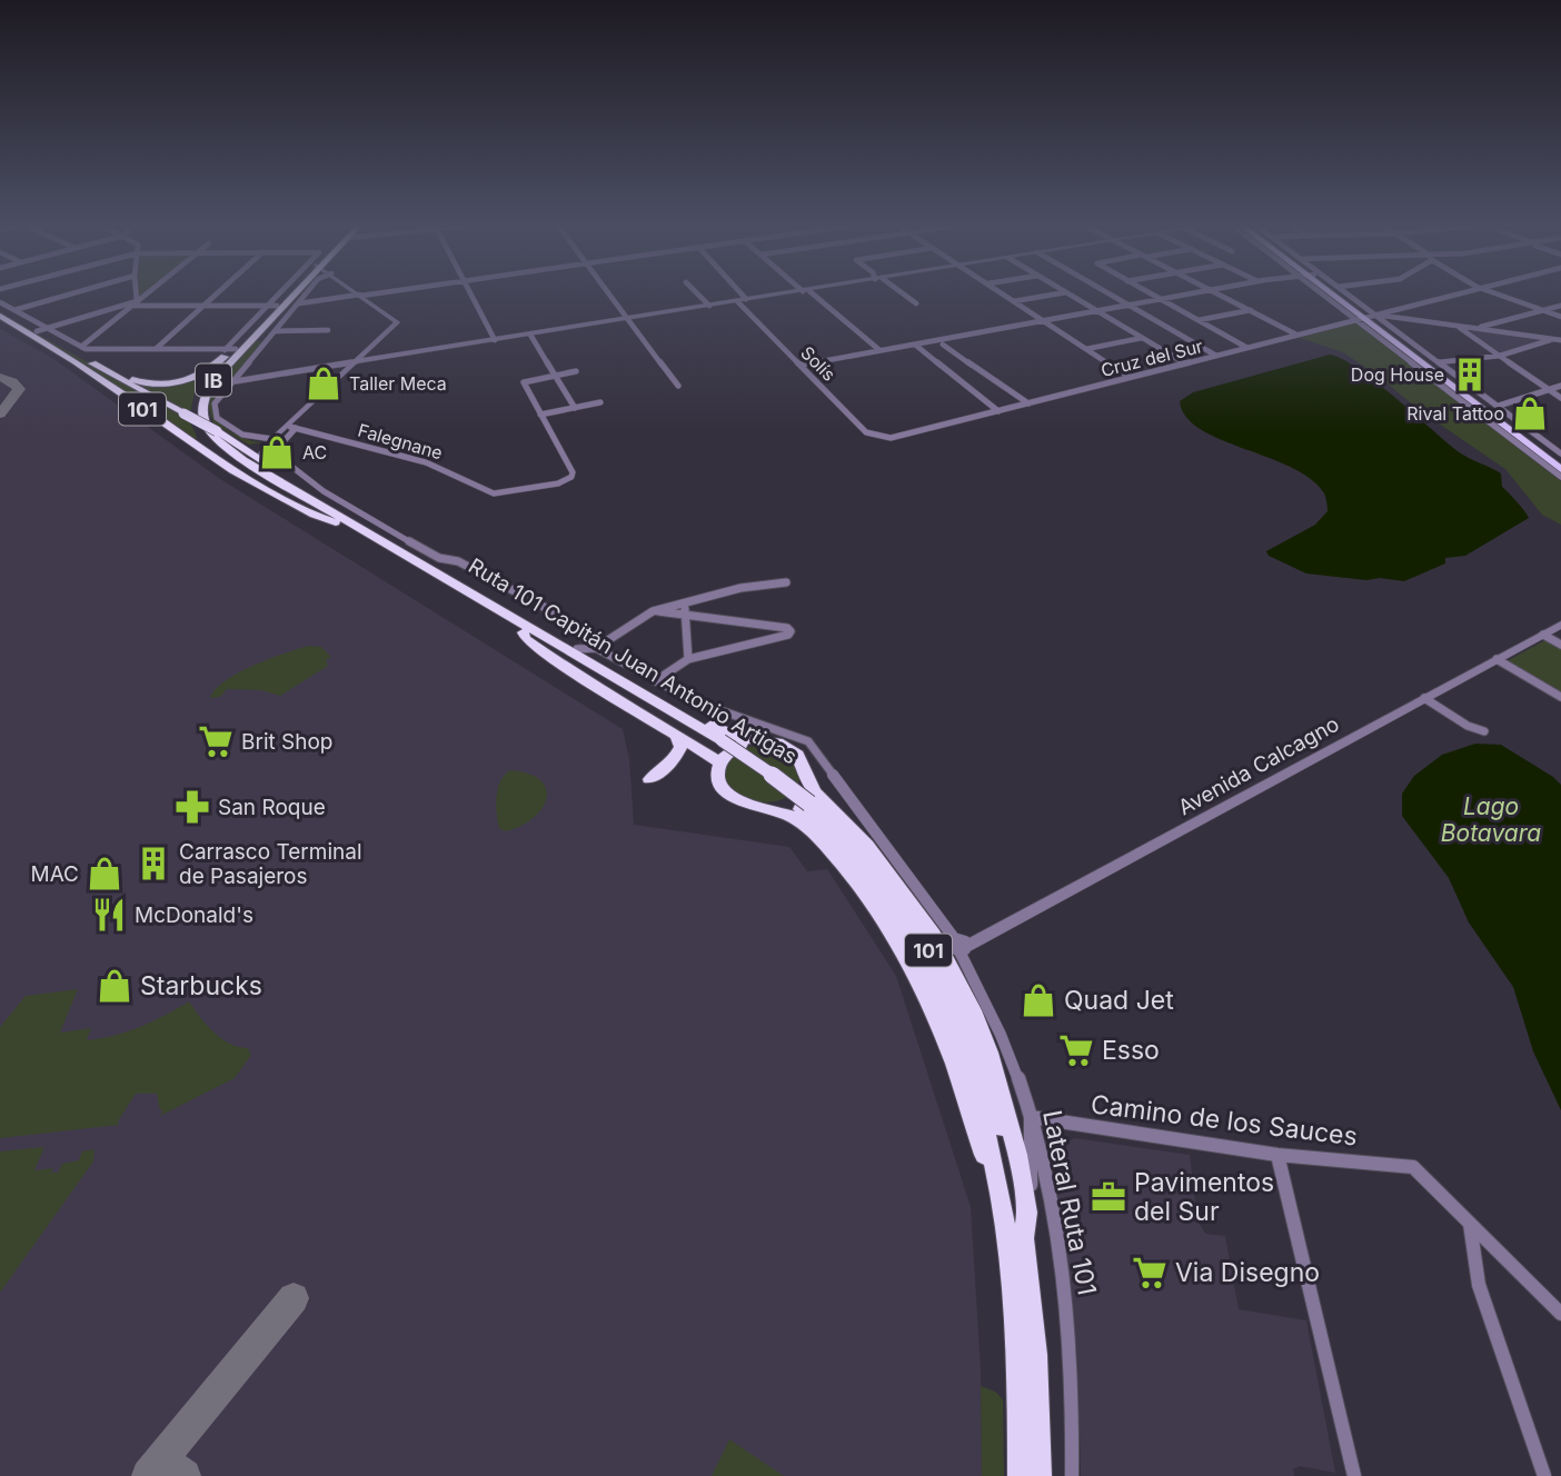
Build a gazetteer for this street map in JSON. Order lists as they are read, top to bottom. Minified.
{"streets":{"highway":["IB","101","Ruta 101 Capitán Juan Antonio Artigas"],"street":["Cruz del Sur","Solís","Falegnane","Avenida Calcagno","Camino de los Sauces","Lateral Ruta 101"]},"crossings":[["Cruz del Sur","Solís"],["IB","Ruta 101 Capitán Juan Antonio Artigas"],["Falegnane","Lateral Ruta 101"],["Avenida Calcagno","Lateral Ruta 101"],["Camino de los Sauces","Lateral Ruta 101"]],"water":["Lago Botavara"],"places":{"building":["Dog House","Carrasco Terminal de Pasajeros"],"shop":["Taller Meca","Rival Tattoo","AC","MAC","Starbucks","Quad Jet"],"supermarket":["Brit Shop","Esso","Via Disegno"],"pharmacy":["San Roque"],"restaurant":["McDonald's"],"office":["Pavimentos del Sur"]}}
